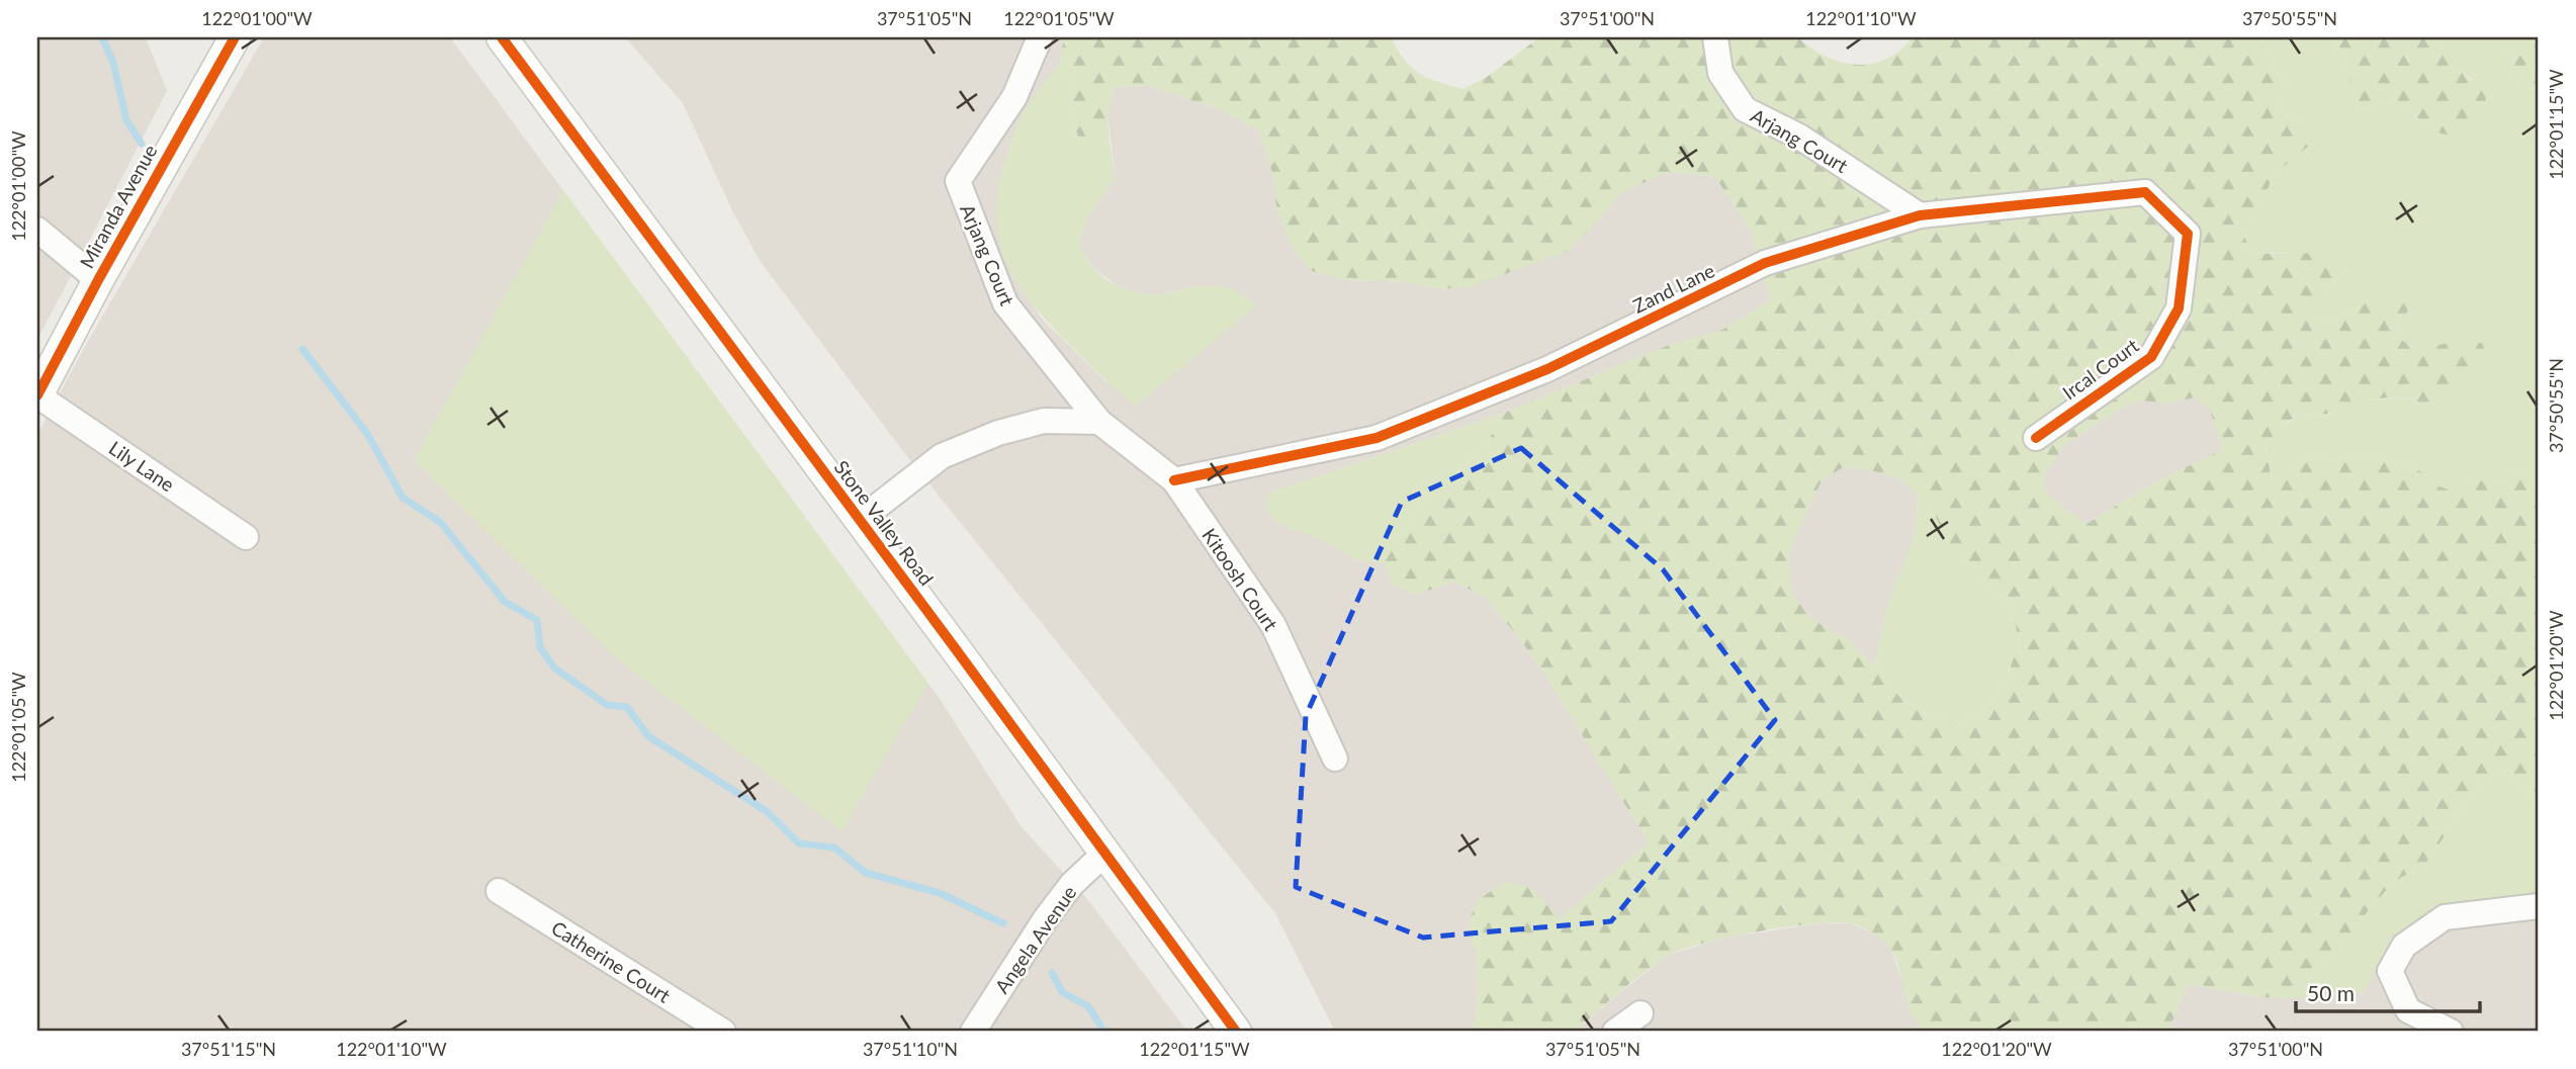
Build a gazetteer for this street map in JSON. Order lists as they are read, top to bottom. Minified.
{"streets":{"street":["Arjang Court","Miranda Avenue","Zand Lane","Ircal Court","Lily Lane","Stone Valley Road","Kitoosh Court","Angela Avenue","Catherine Court"]},"crossings":[["Arjang Court","Zand Lane"],["Arjang Court","Kitoosh Court"],["Miranda Avenue","Lily Lane"],["Zand Lane","Ircal Court"],["Zand Lane","Kitoosh Court"],["Stone Valley Road","Angela Avenue"]],"scale_bar":"50 m","coordinates":["122°01'00\"W","37°51'05\"N","122°01'05\"W","37°51'00\"N","122°01'10\"W","37°50'55\"N","122°01'15\"W","122°01'20\"W","37°51'15\"N","37°51'10\"N"]}
